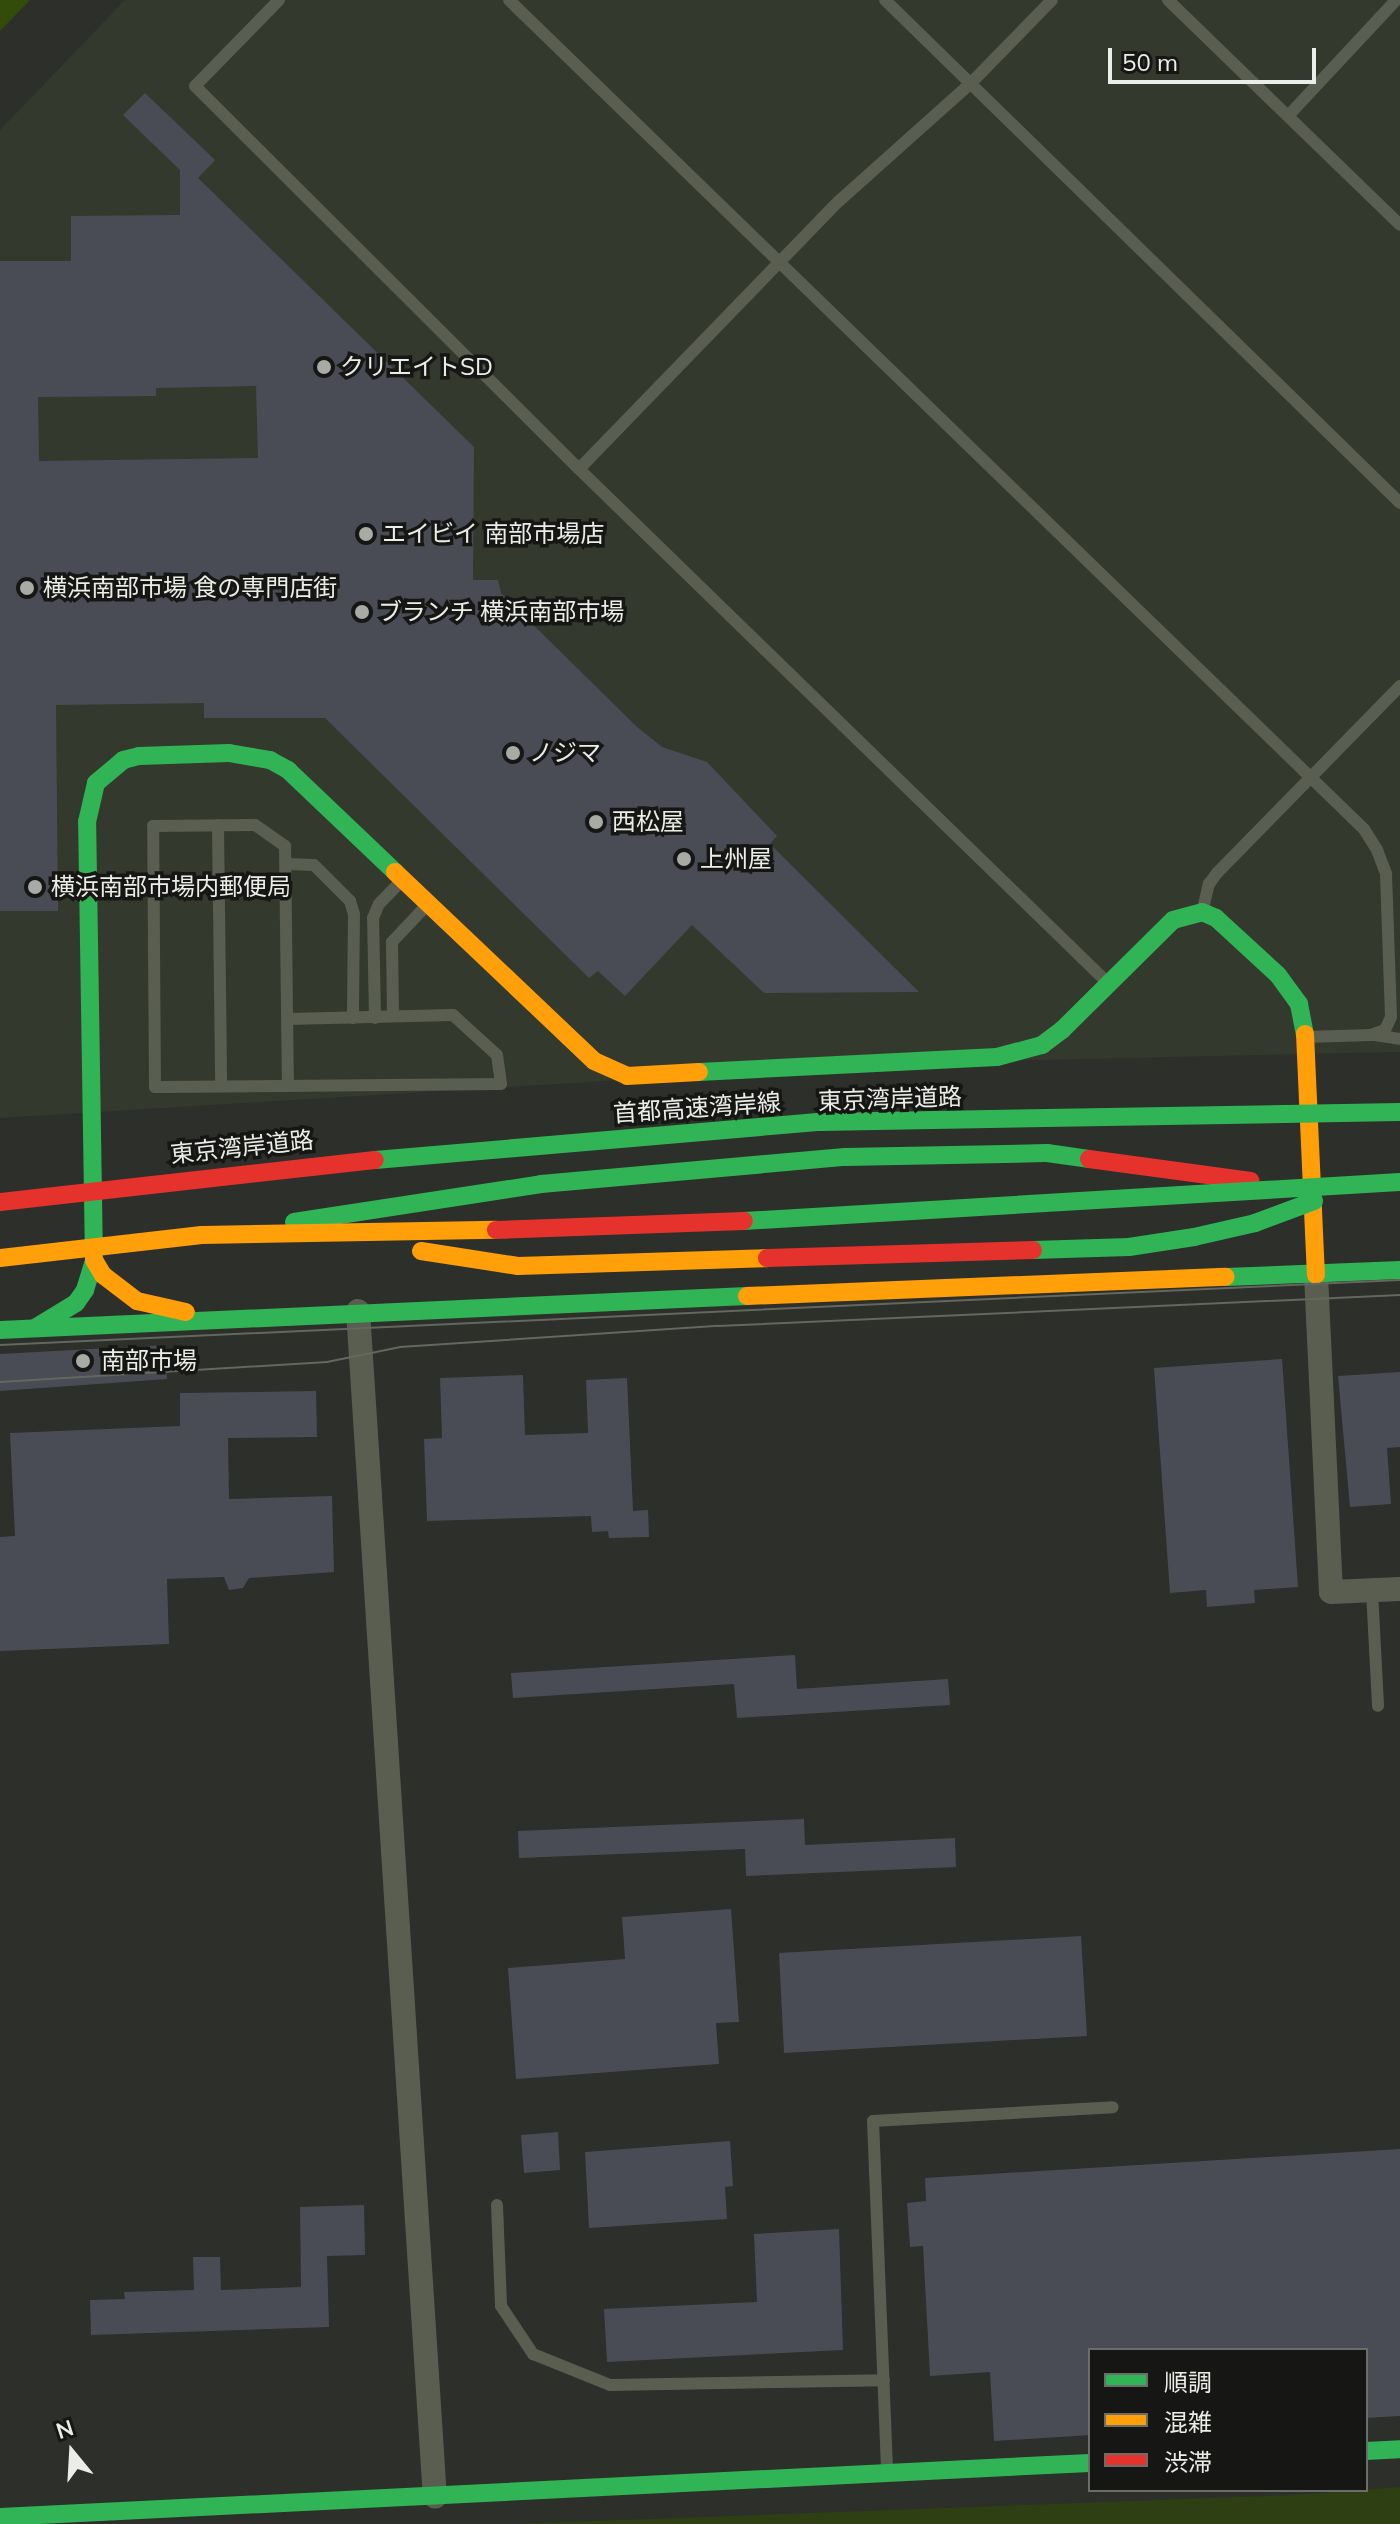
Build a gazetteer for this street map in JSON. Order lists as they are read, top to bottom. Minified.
{"streets":{"main road":["東京湾岸道路","首都高速湾岸線"]},"crossings":[["東京湾岸道路","首都高速湾岸線"]],"places":["クリエイトSD","エイビイ 南部市場店","横浜南部市場 食の専門店街","ブランチ 横浜南部市場","ノジマ","西松屋","上州屋","横浜南部市場内郵便局","南部市場"],"legend":["順調","混雑","渋滞"],"scale_bar":"50 m","north":"top"}
